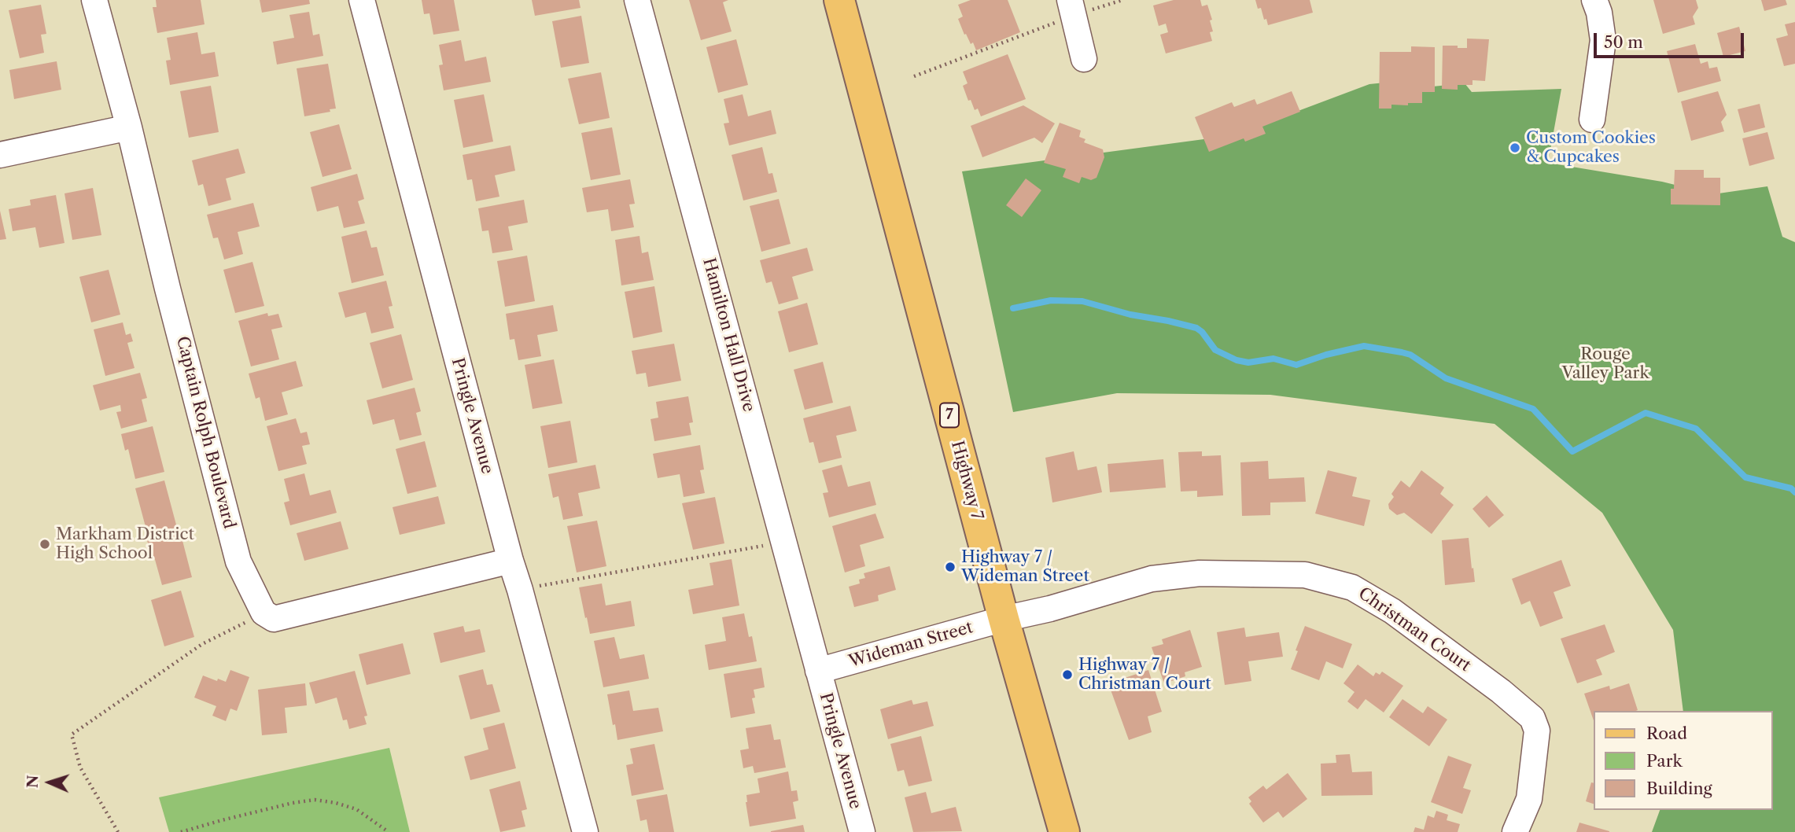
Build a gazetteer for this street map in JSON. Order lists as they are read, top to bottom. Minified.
{"streets":{"main road":["7","Highway 7"],"street":["Hamilton Hall Drive","Pringle Avenue","Captain Rolph Boulevard","Christman Court","Wideman Street"]},"crossings":[["Hamilton Hall Drive","Pringle Avenue"],["Hamilton Hall Drive","Wideman Street"],["Pringle Avenue","Wideman Street"],["Highway 7","Christman Court"],["Highway 7","Wideman Street"],["Christman Court","Wideman Street"]],"parks":["Rouge Valley Park"],"places":["Custom Cookies & Cupcakes","Markham District High School","Highway 7 / Wideman Street","Highway 7 / Christman Court"],"legend":["Road","Park","Building"],"scale_bar":"50 m","north":"left"}
